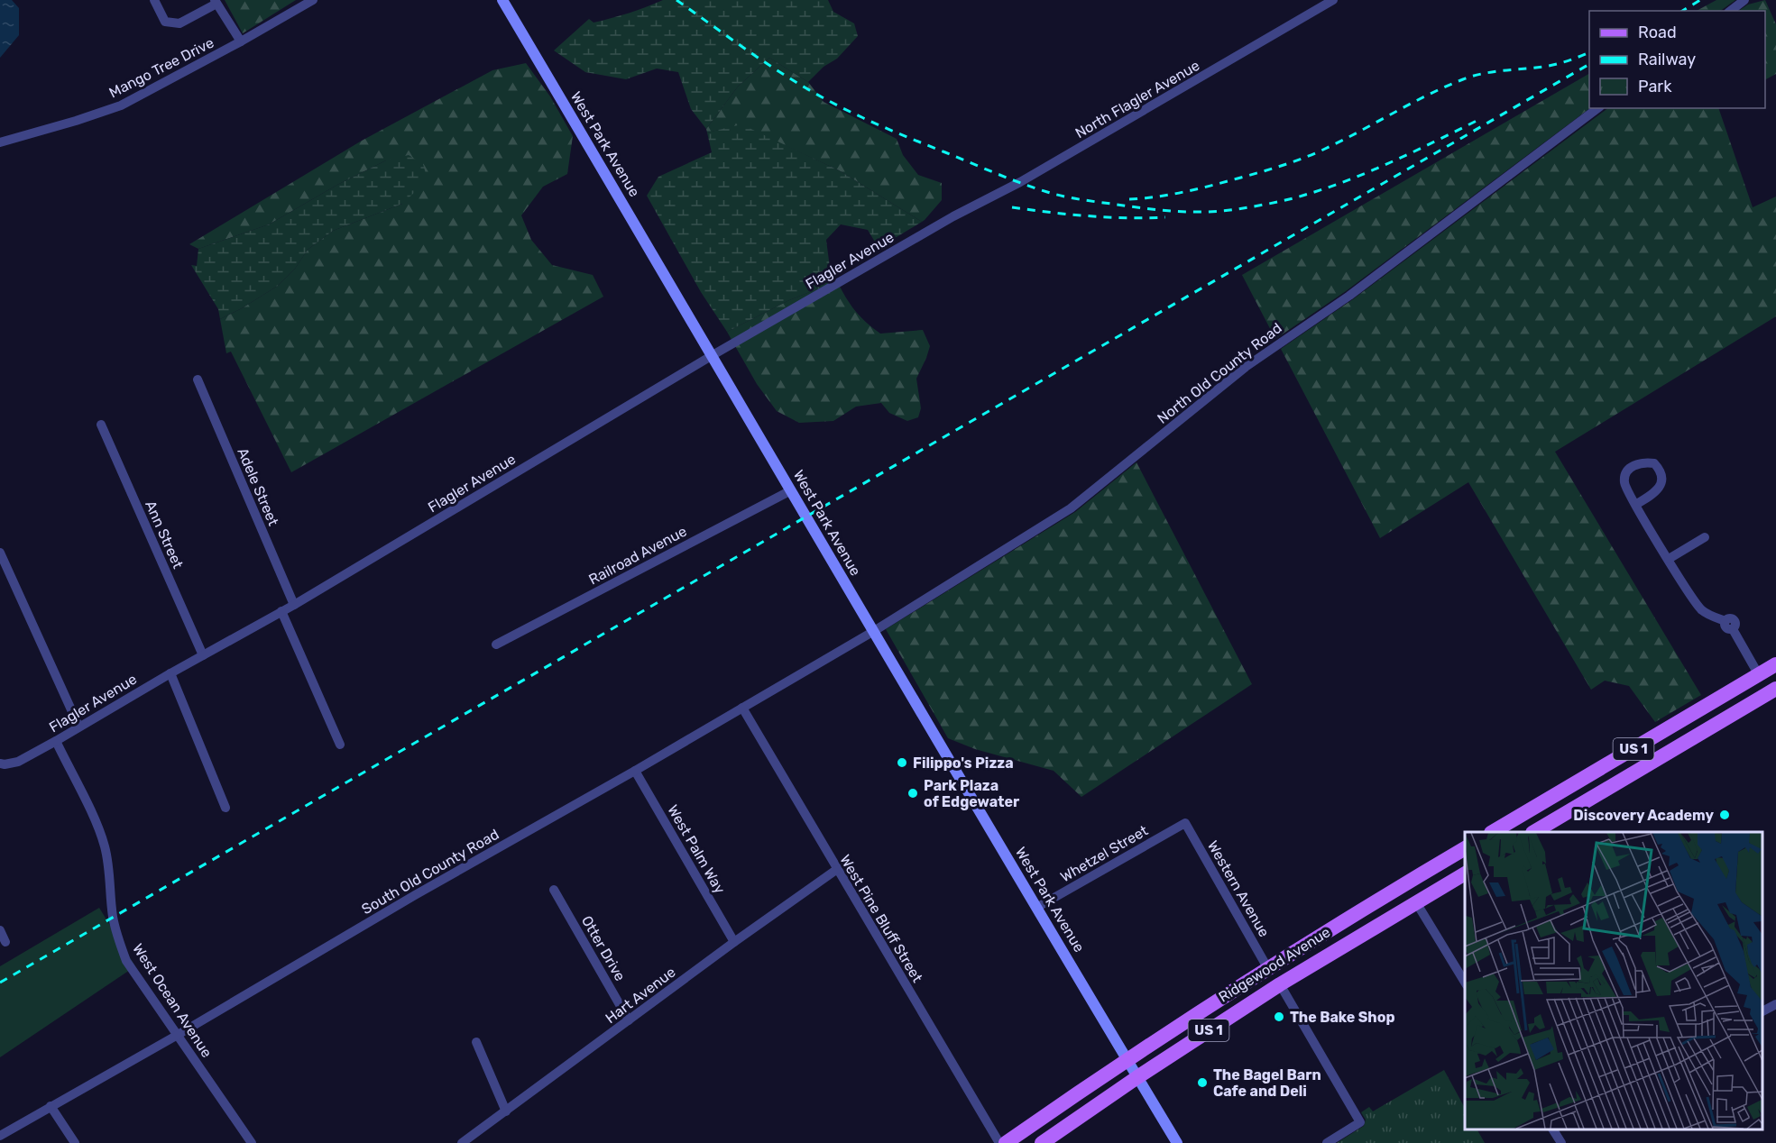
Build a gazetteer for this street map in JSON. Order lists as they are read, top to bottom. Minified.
{"streets":{"main road":["US 1","Ridgewood Avenue"],"street":["Mango Tree Drive","North Flagler Avenue","West Park Avenue","Flagler Avenue","North Old County Road","Adele Street","Ann Street","Railroad Avenue","West Palm Way","Whetzel Street","South Old County Road","Western Avenue","West Pine Bluff Street","Otter Drive","Hart Avenue","West Ocean Avenue"]},"crossings":[["North Flagler Avenue","Flagler Avenue"],["West Park Avenue","Flagler Avenue"],["West Park Avenue","North Old County Road"],["West Park Avenue","Railroad Avenue"],["West Park Avenue","Whetzel Street"],["West Park Avenue","South Old County Road"],["West Park Avenue","Ridgewood Avenue"],["Flagler Avenue","Adele Street"],["Flagler Avenue","Ann Street"],["Flagler Avenue","West Ocean Avenue"],["North Old County Road","South Old County Road"],["West Palm Way","South Old County Road"],["West Palm Way","Hart Avenue"],["Whetzel Street","Western Avenue"],["South Old County Road","West Pine Bluff Street"],["South Old County Road","West Ocean Avenue"],["Western Avenue","Ridgewood Avenue"],["West Pine Bluff Street","Hart Avenue"],["Otter Drive","Hart Avenue"]],"places":["Filippo's Pizza","Park Plaza of Edgewater","Discovery Academy","The Bake Shop","The Bagel Barn Cafe and Deli"],"legend":["Road","Railway","Park"]}
